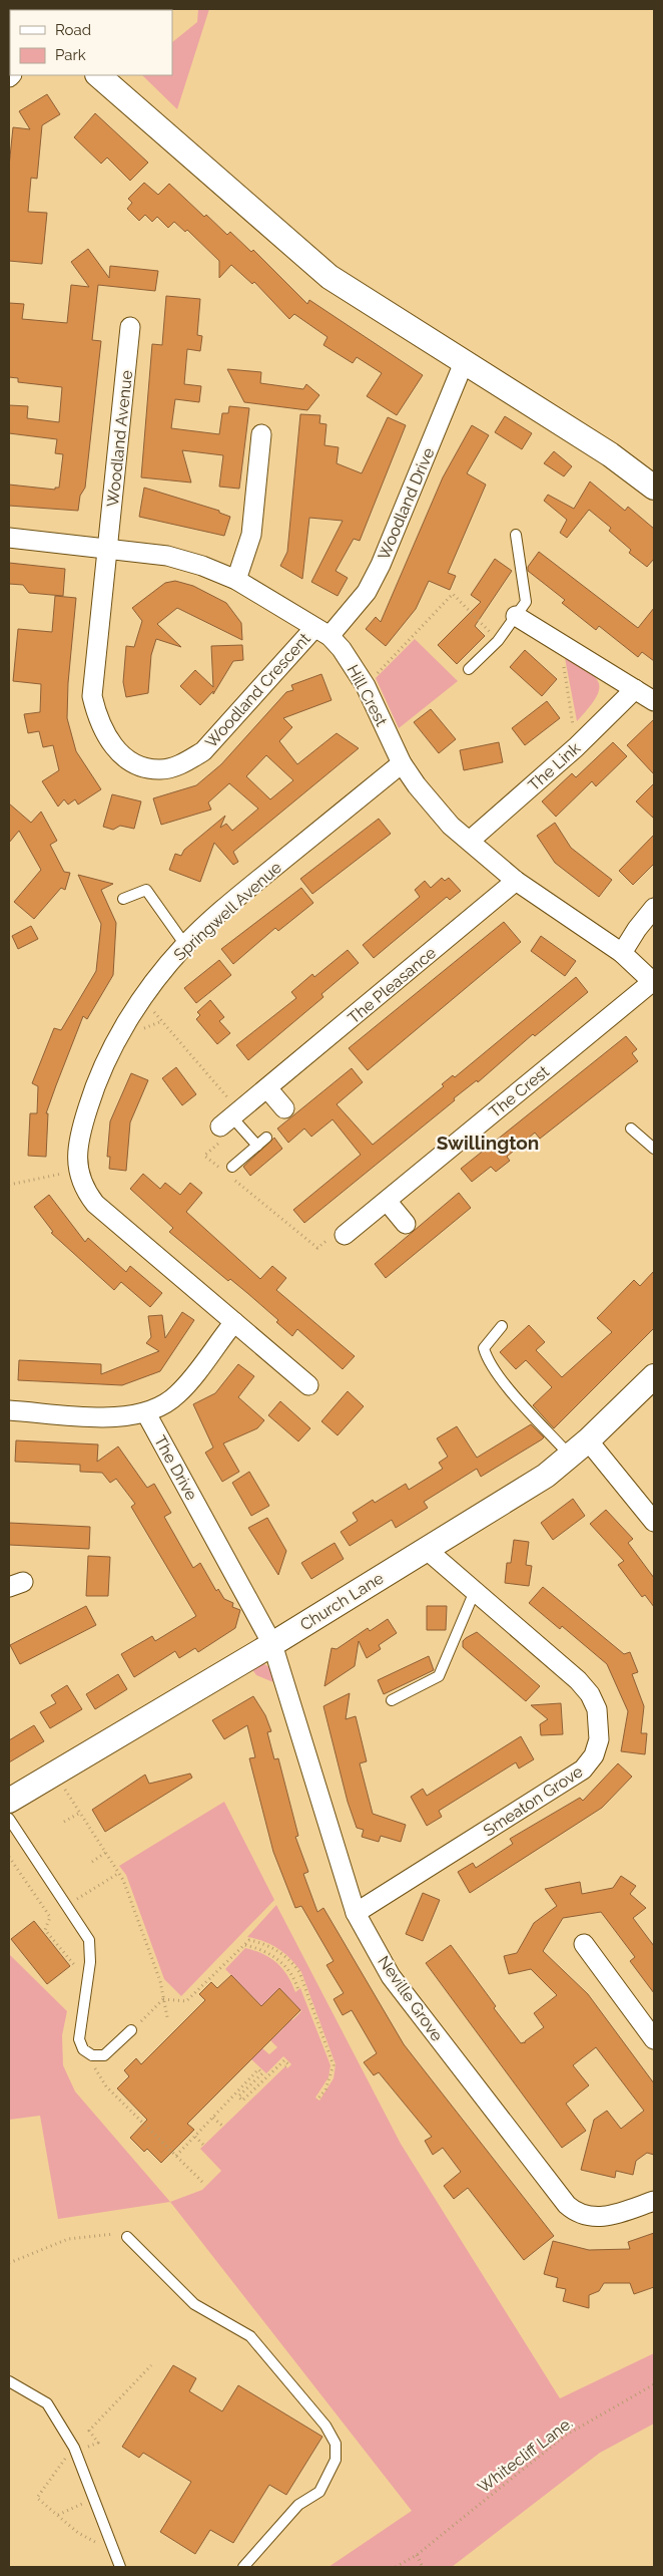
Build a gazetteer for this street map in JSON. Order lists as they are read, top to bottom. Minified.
{"streets":{"street":["Woodland Avenue","Woodland Drive","Woodland Crescent","Hill Crest","The Link","Springwell Avenue","The Pleasance","The Crest","The Drive","Church Lane","Smeaton Grove","Neville Grove"],"path":["Whitecliff Lane."]},"crossings":[["Woodland Avenue","Woodland Crescent"],["Woodland Avenue","Hill Crest"],["Woodland Drive","Woodland Crescent"],["Woodland Drive","Hill Crest"],["Woodland Crescent","Hill Crest"],["Hill Crest","The Link"],["Hill Crest","Springwell Avenue"],["Hill Crest","The Pleasance"],["Hill Crest","The Crest"],["The Drive","Church Lane"],["The Drive","Neville Grove"],["Church Lane","Smeaton Grove"],["Church Lane","Neville Grove"],["Smeaton Grove","Neville Grove"]],"districts":["Swillington"],"legend":["Road","Park"]}
